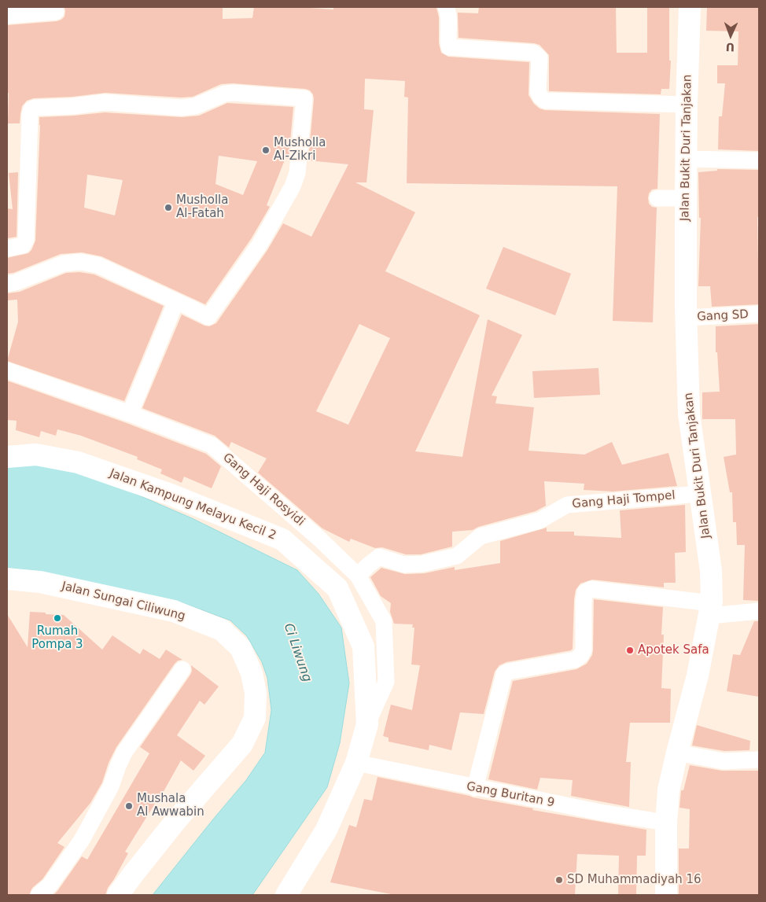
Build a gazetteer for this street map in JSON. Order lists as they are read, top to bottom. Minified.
{"streets":{"street":["Jalan Bukit Duri Tanjakan","Gang SD","Gang Haji Rosyidi","Gang Haji Tompel","Jalan Kampung Melayu Kecil 2","Jalan Sungai Ciliwung","Gang Buritan 9"]},"crossings":[["Jalan Bukit Duri Tanjakan","Gang SD"],["Jalan Bukit Duri Tanjakan","Gang Haji Tompel"],["Jalan Bukit Duri Tanjakan","Gang Buritan 9"],["Gang Haji Rosyidi","Gang Haji Tompel"],["Gang Haji Rosyidi","Jalan Kampung Melayu Kecil 2"],["Jalan Kampung Melayu Kecil 2","Gang Buritan 9"]],"water":["Ci Liwung"],"places":["Musholla Al-Zikri","Musholla Al-Fatah","Rumah Pompa 3","Apotek Safa","Mushala Al Awwabin","SD Muhammadiyah 16"],"north":"bottom"}
